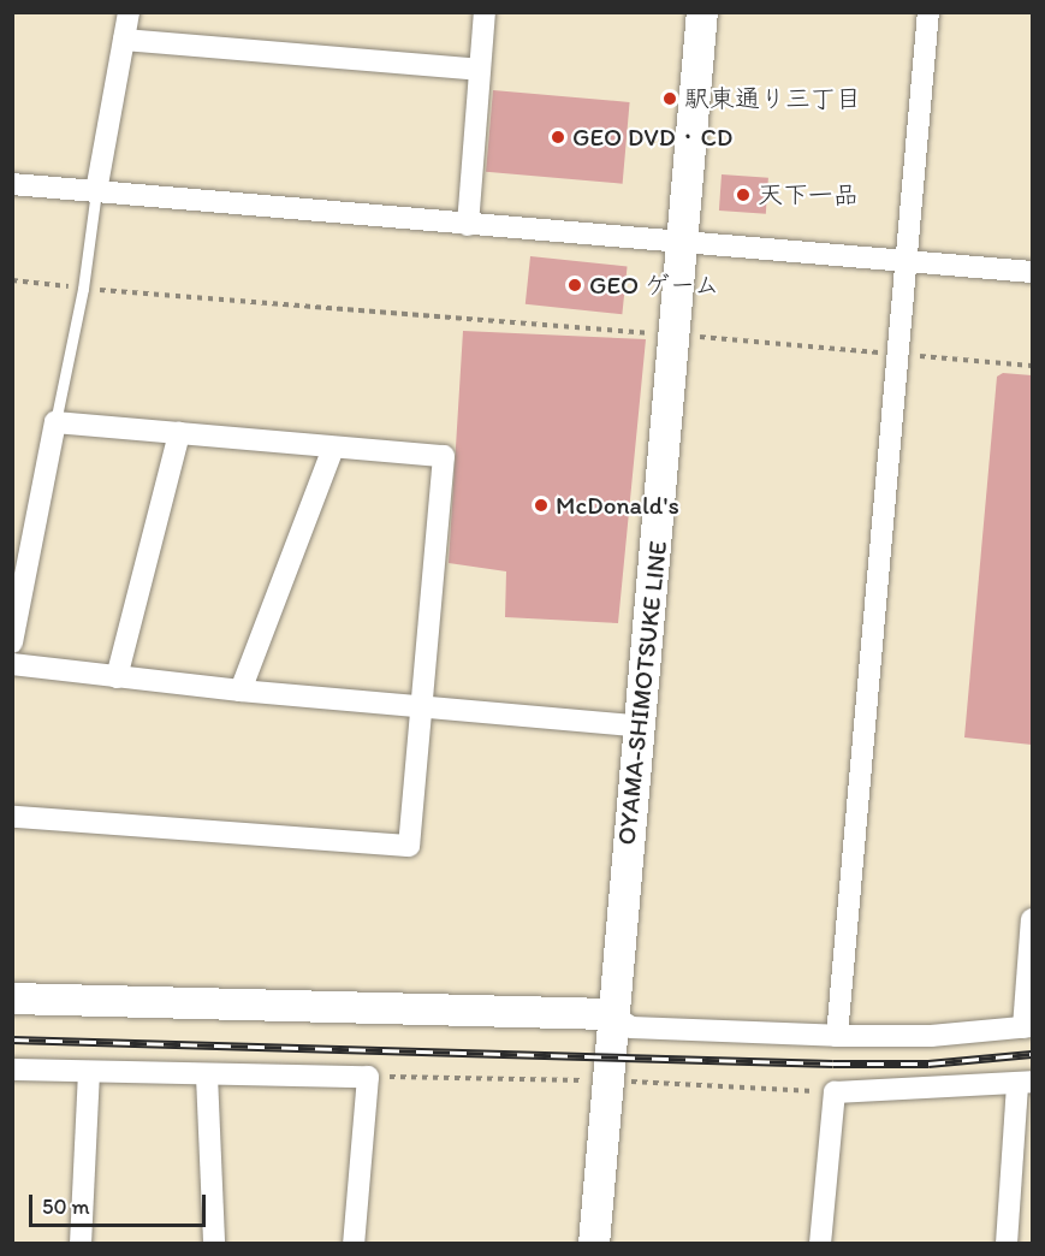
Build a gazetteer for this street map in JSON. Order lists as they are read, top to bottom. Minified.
{"streets":{"main road":["OYAMA-SHIMOTSUKE LINE"]},"places":["駅東通り三丁目","GEO DVD・CD","天下一品","GEO ゲーム","McDonald's"],"scale_bar":"50 m"}
